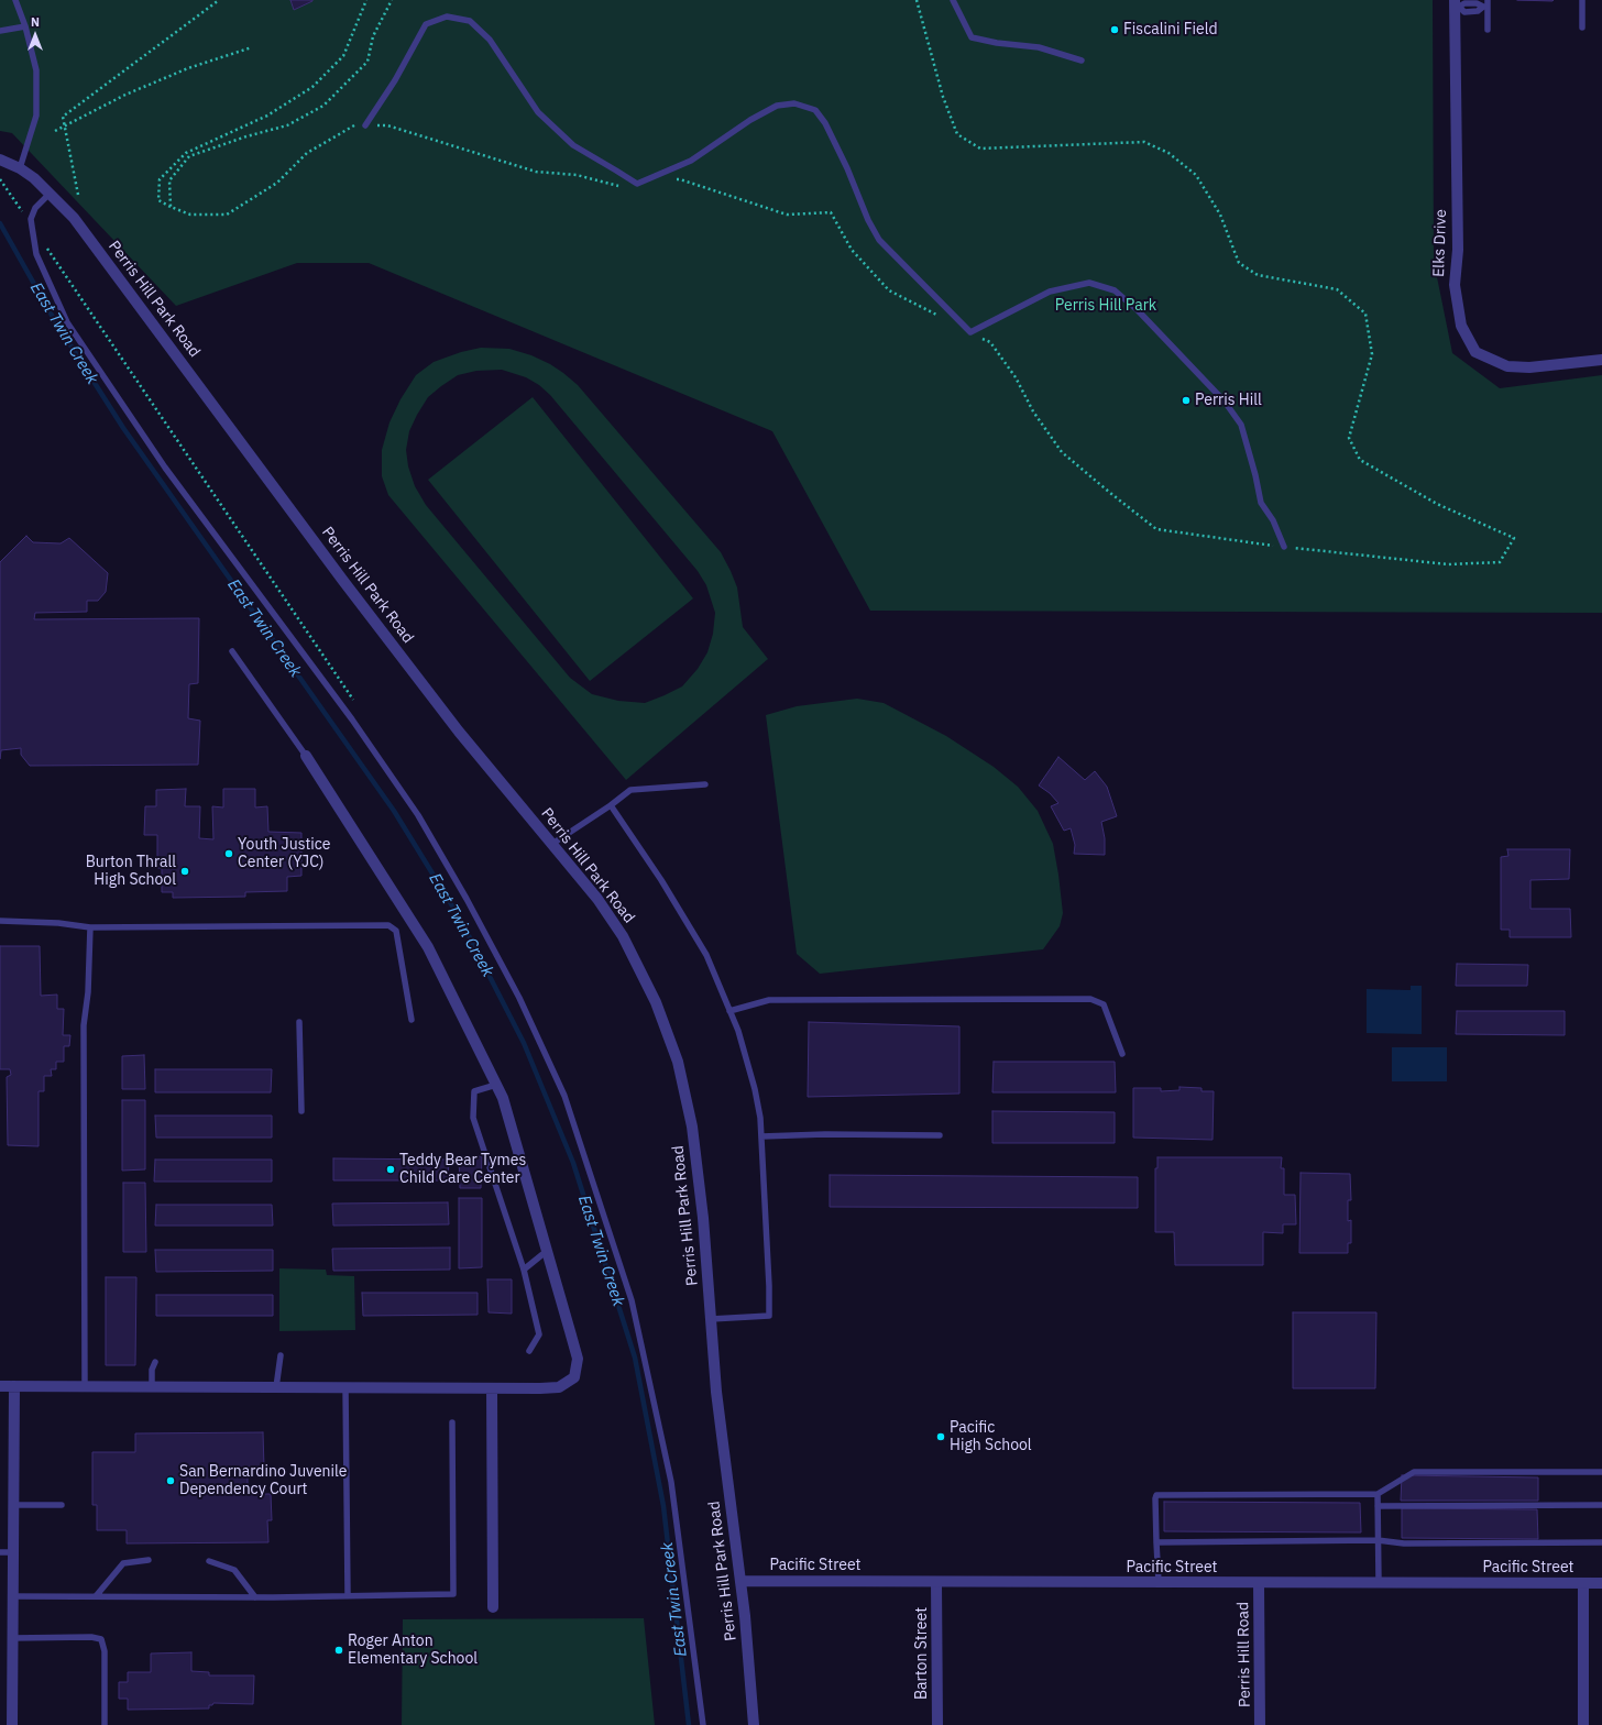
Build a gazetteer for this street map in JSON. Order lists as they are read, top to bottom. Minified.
{"streets":{"street":["Elks Drive","Perris Hill Park Road","Pacific Street","Barton Street","Perris Hill Road"]},"crossings":[["Perris Hill Park Road","Pacific Street"],["Pacific Street","Barton Street"],["Pacific Street","Perris Hill Road"]],"water":["East Twin Creek"],"parks":["Perris Hill Park"],"places":["Fiscalini Field","Perris Hill","Youth Justice Center (YJC)","Burton Thrall High School","Teddy Bear Tymes Child Care Center","Pacific High School","San Bernardino Juvenile Dependency Court","Roger Anton Elementary School"],"north":"top"}
